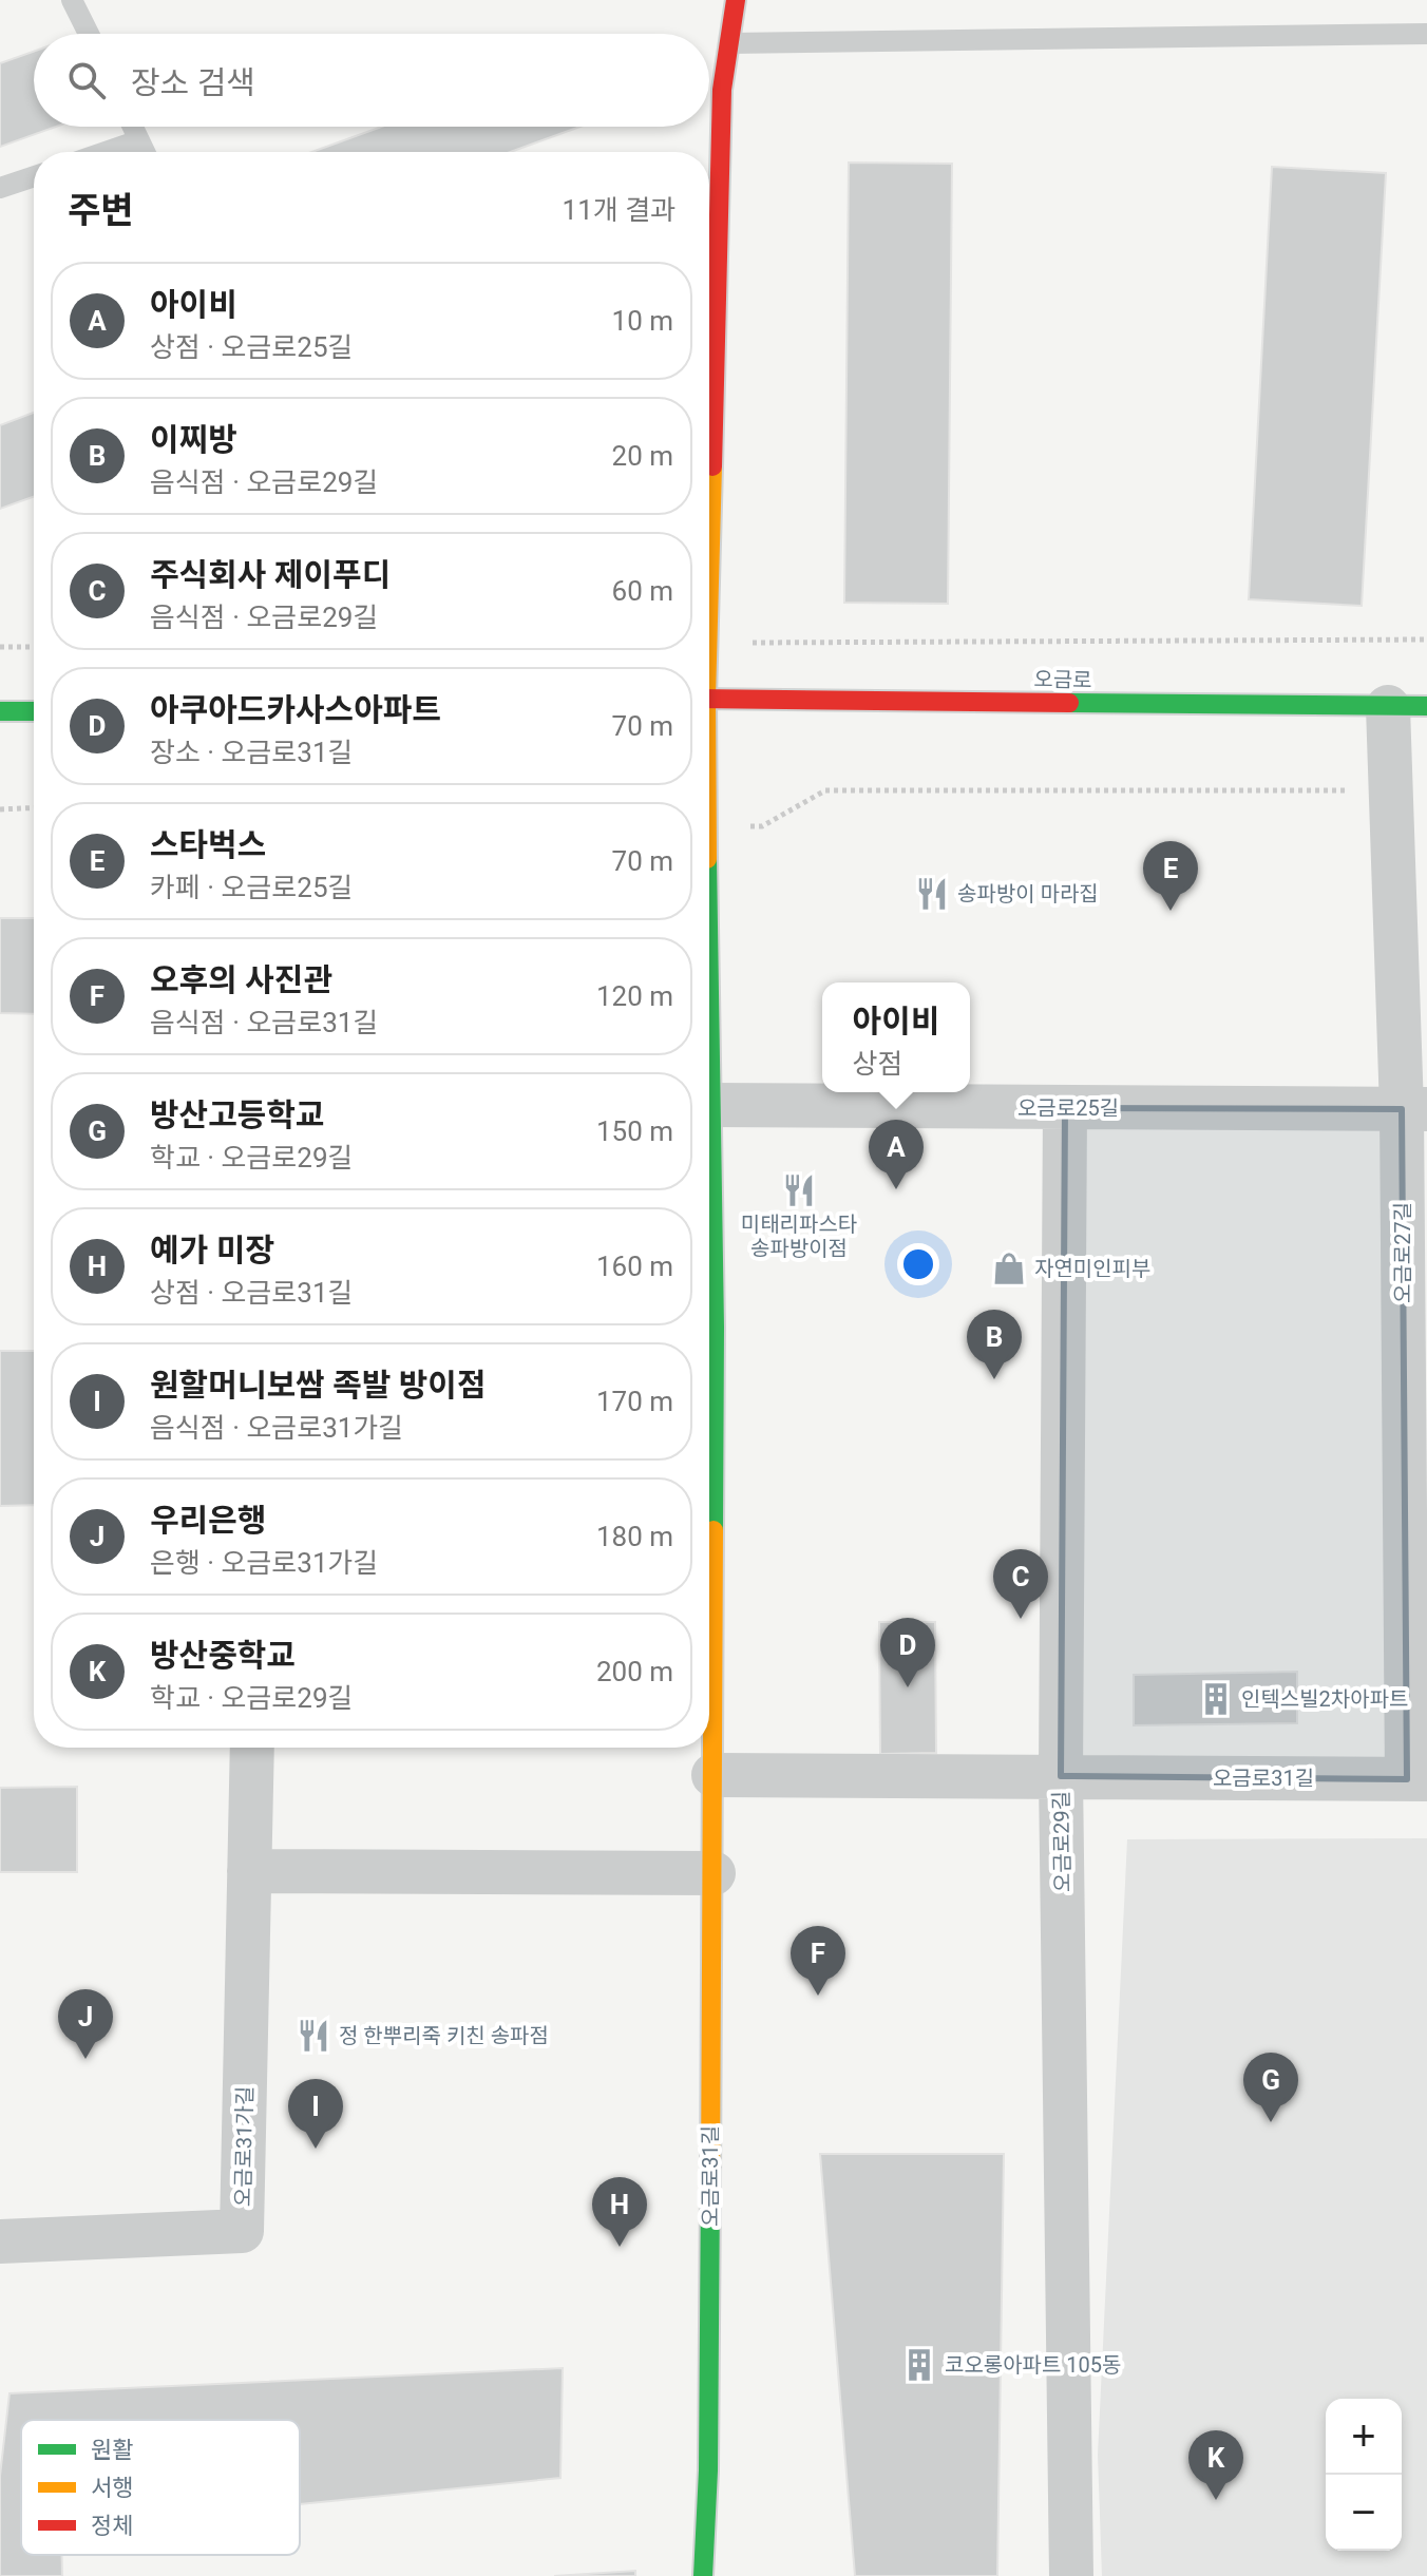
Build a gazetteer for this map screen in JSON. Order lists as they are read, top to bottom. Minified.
{"streets":{"street":["오금로","오금로25길","오금로27길","오금로31길","오금로29길","오금로31가길"]},"crossings":[["오금로","오금로27길"],["오금로25길","오금로27길"],["오금로25길","오금로29길"],["오금로27길","오금로31길"],["오금로31길","오금로29길"]],"places":{"restaurant":["송파방이 마라집","미태리파스타 송파방이점","정 한뿌리죽 키친 송파점"],"shop":["자연미인피부"],"building":["인텍스빌2차아파트","코오롱아파트 105동"]},"legend":["원활","서행","정체"],"page":{"search":"장소 검색","heading":["주변","11개 결과"],"list":[{"mark":"A","name":"아이비","note":"상점 · 오금로25길","value":"10 m"},{"mark":"B","name":"이찌방","note":"음식점 · 오금로29길","value":"20 m"},{"mark":"C","name":"주식회사 제이푸디","note":"음식점 · 오금로29길","value":"60 m"},{"mark":"D","name":"아쿠아드카사스아파트","note":"장소 · 오금로31길","value":"70 m"},{"mark":"E","name":"스타벅스","note":"카페 · 오금로25길","value":"70 m"},{"mark":"F","name":"오후의 사진관","note":"음식점 · 오금로31길","value":"120 m"},{"mark":"G","name":"방산고등학교","note":"학교 · 오금로29길","value":"150 m"},{"mark":"H","name":"예가 미장","note":"상점 · 오금로31길","value":"160 m"},{"mark":"I","name":"원할머니보쌈 족발 방이점","note":"음식점 · 오금로31가길","value":"170 m"},{"mark":"J","name":"우리은행","note":"은행 · 오금로31가길","value":"180 m"},{"mark":"K","name":"방산중학교","note":"학교 · 오금로29길","value":"200 m"}],"pins":["E","A","B","C","D","F","J","G","I","H","K"],"popup":["아이비","상점"],"map_buttons":["+","−"]}}
